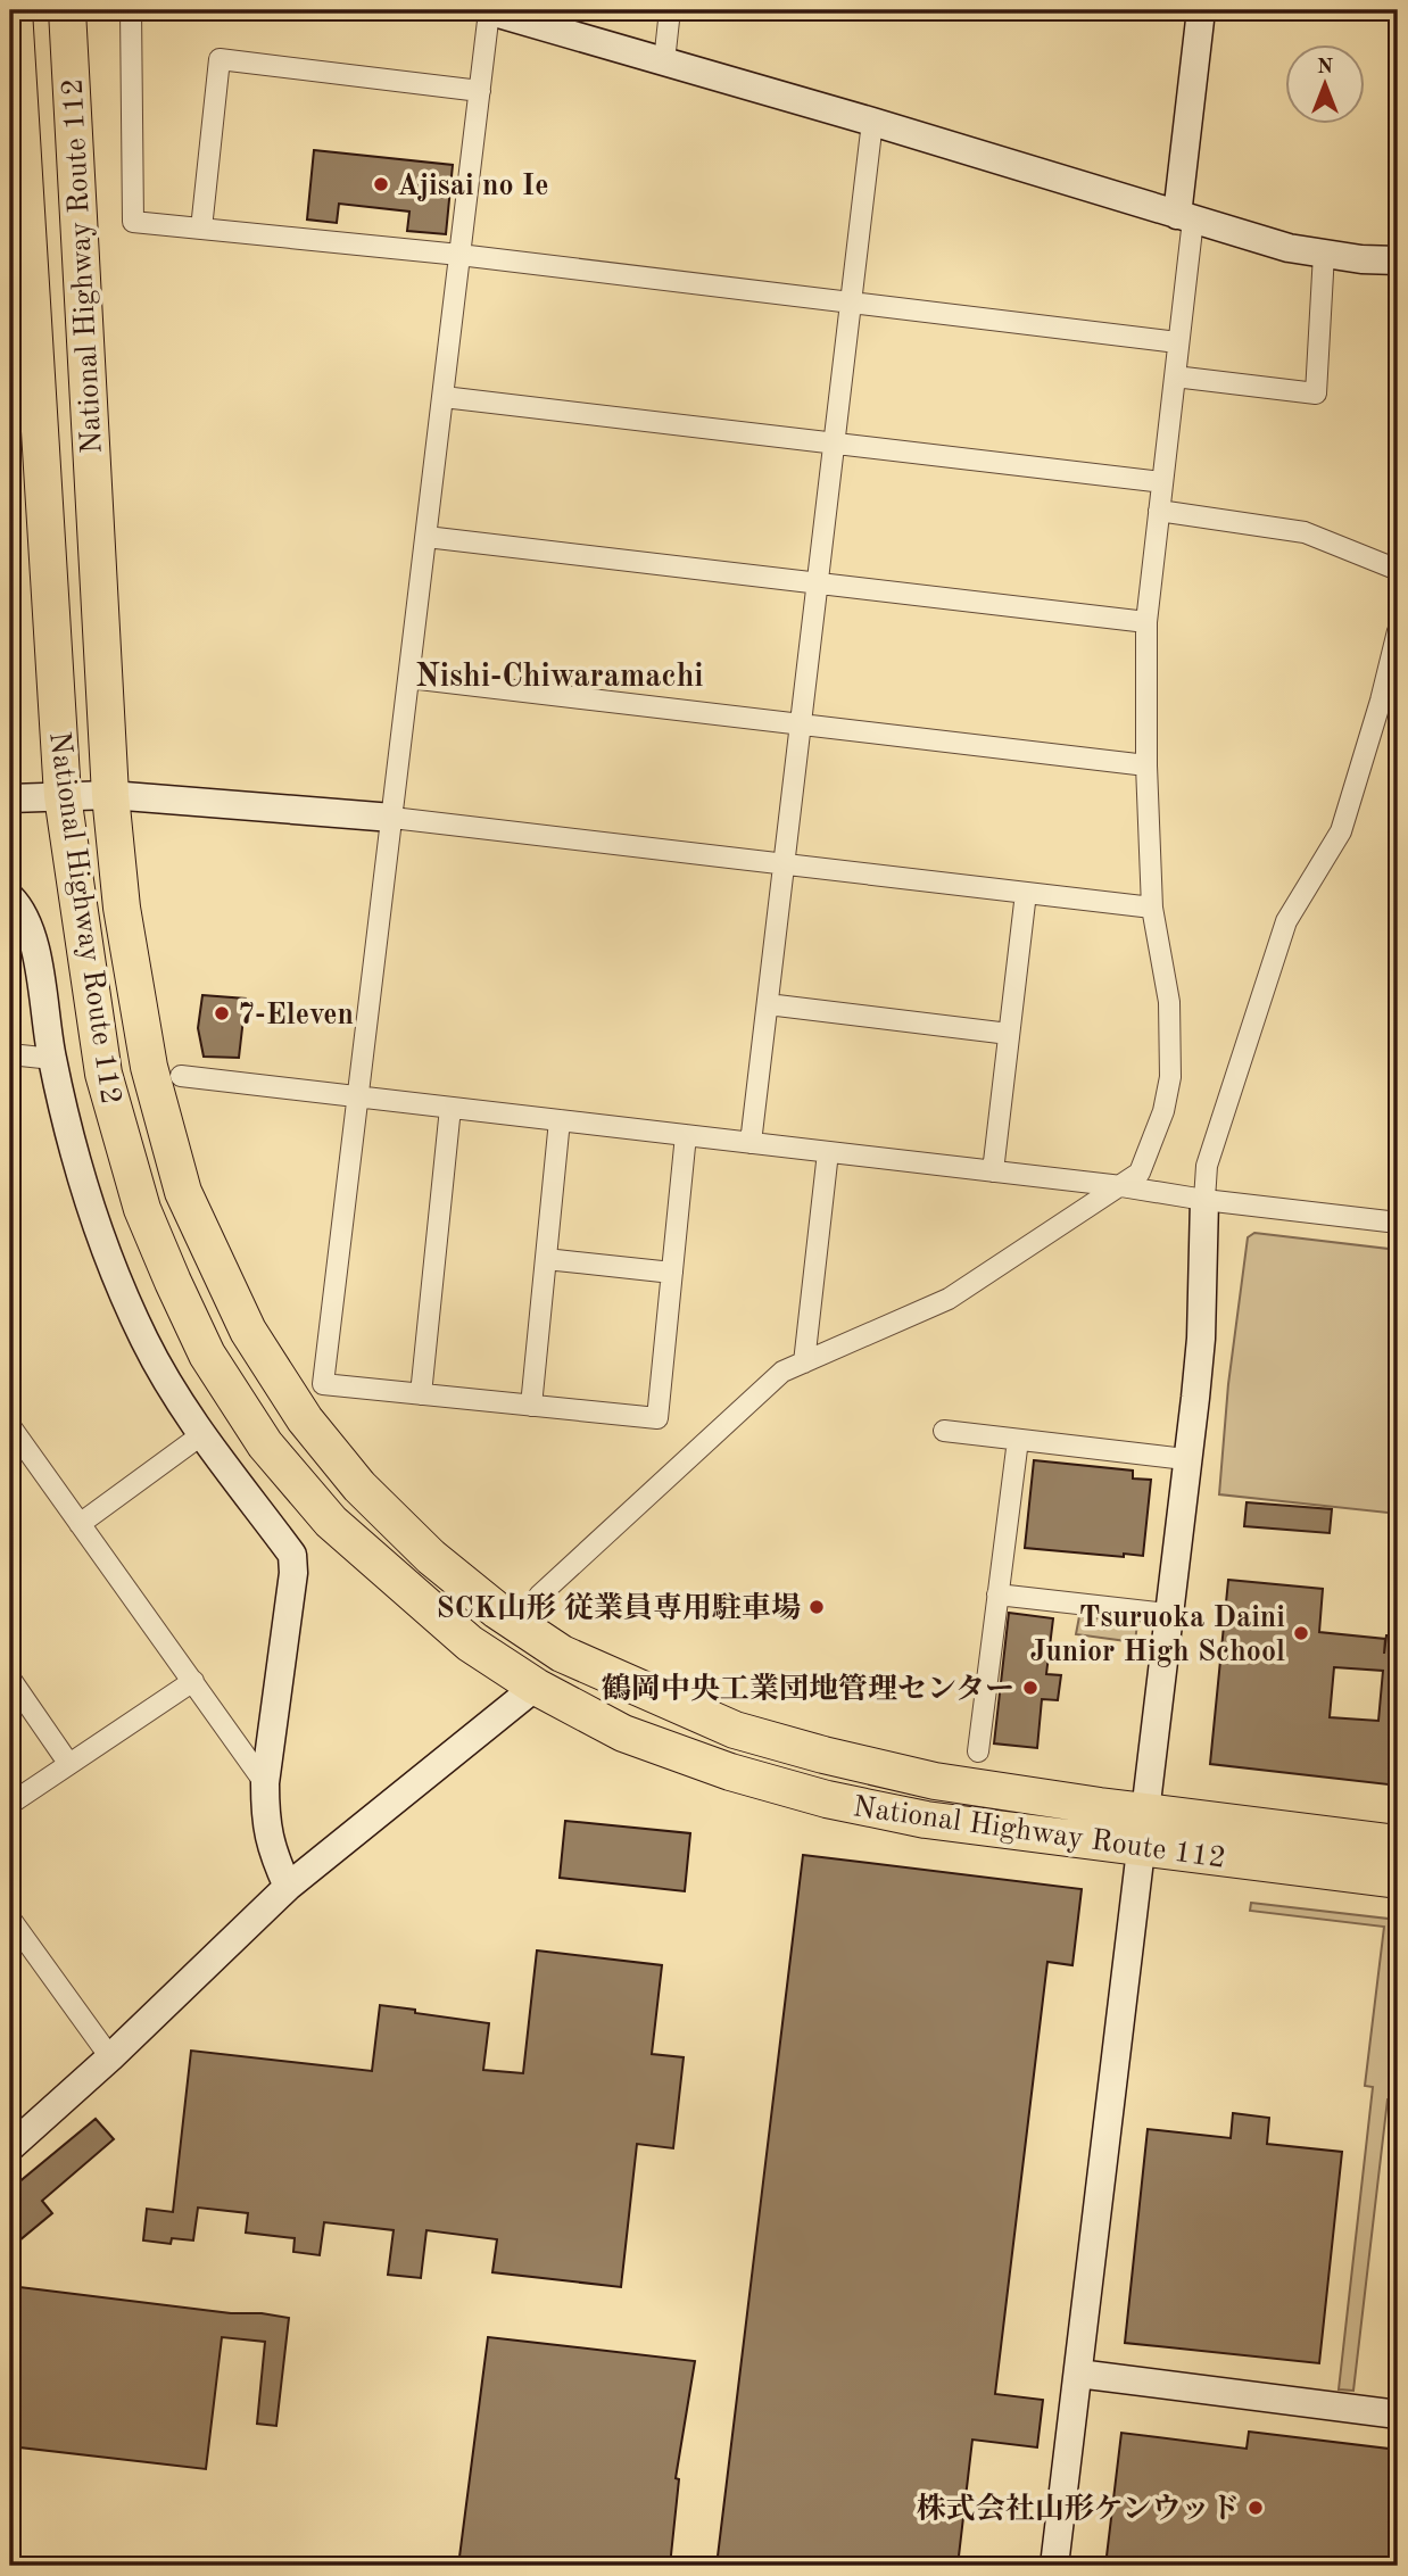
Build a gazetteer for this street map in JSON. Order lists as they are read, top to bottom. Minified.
{"streets":{"highway":["National Highway Route 112"]},"districts":["Nishi-Chiwaramachi"],"places":["Ajisai no Ie","7-Eleven","SCK山形 従業員専用駐車場","Tsuruoka Daini Junior High School","鶴岡中央工業団地管理センター","株式会社山形ケンウッド"],"north":"top"}
